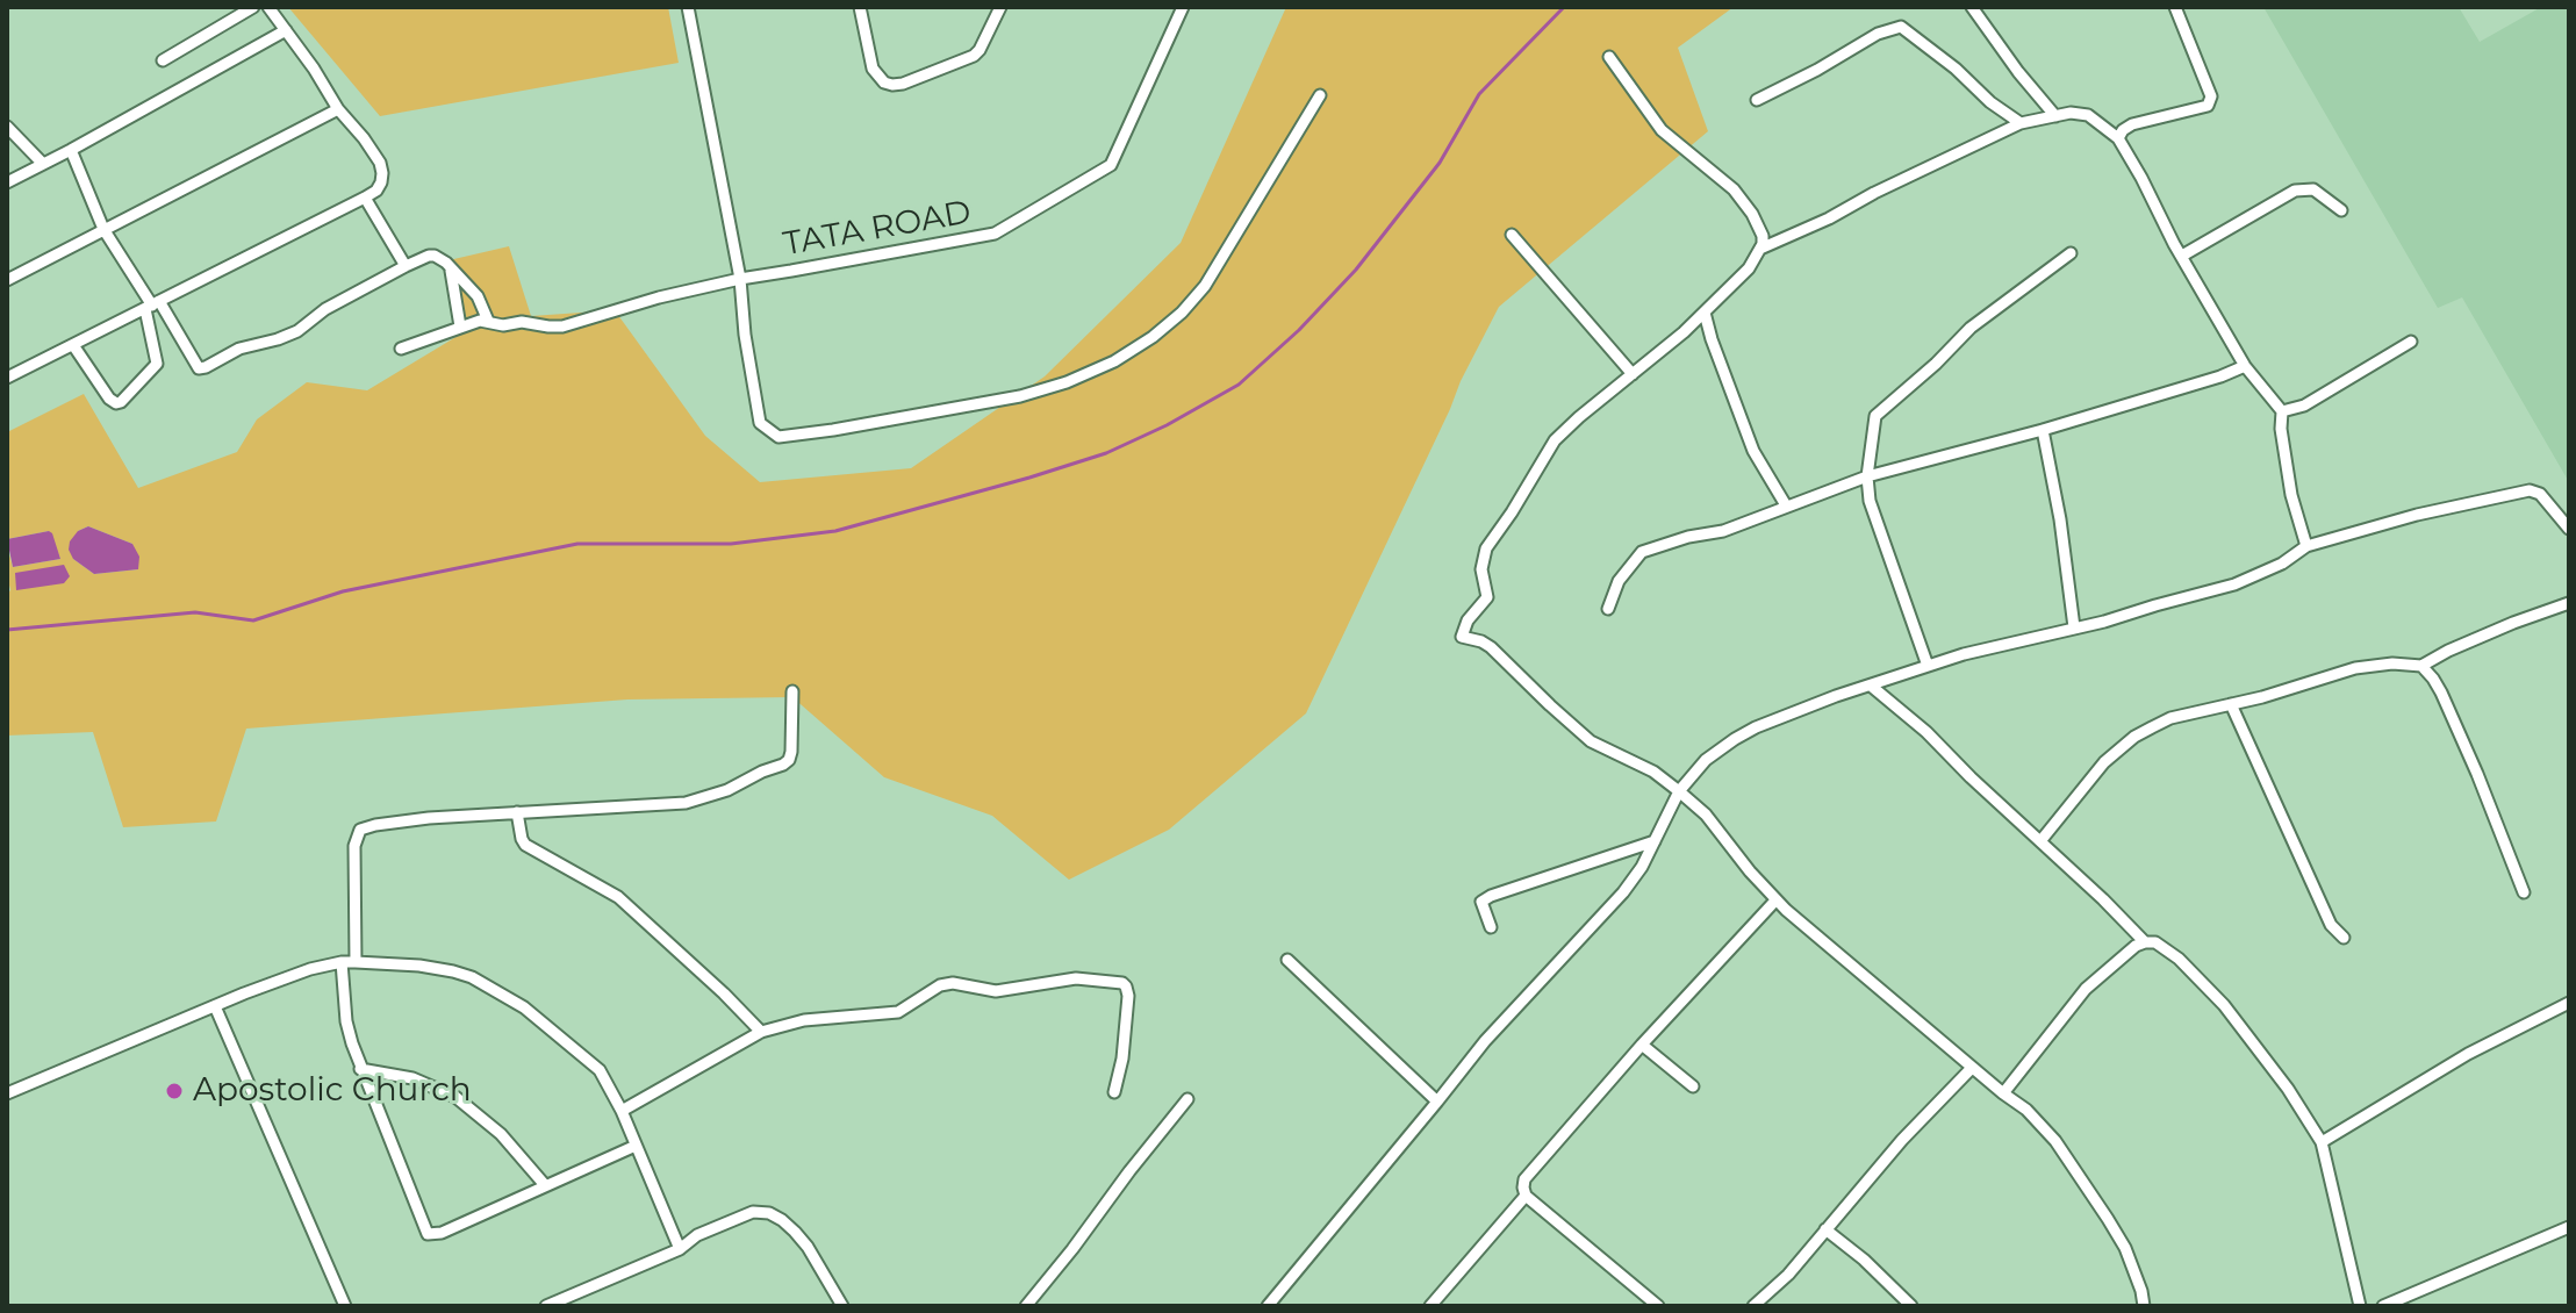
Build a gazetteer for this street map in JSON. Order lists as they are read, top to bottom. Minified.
{"streets":{"street":["TATA ROAD"]},"places":["Apostolic Church"]}
